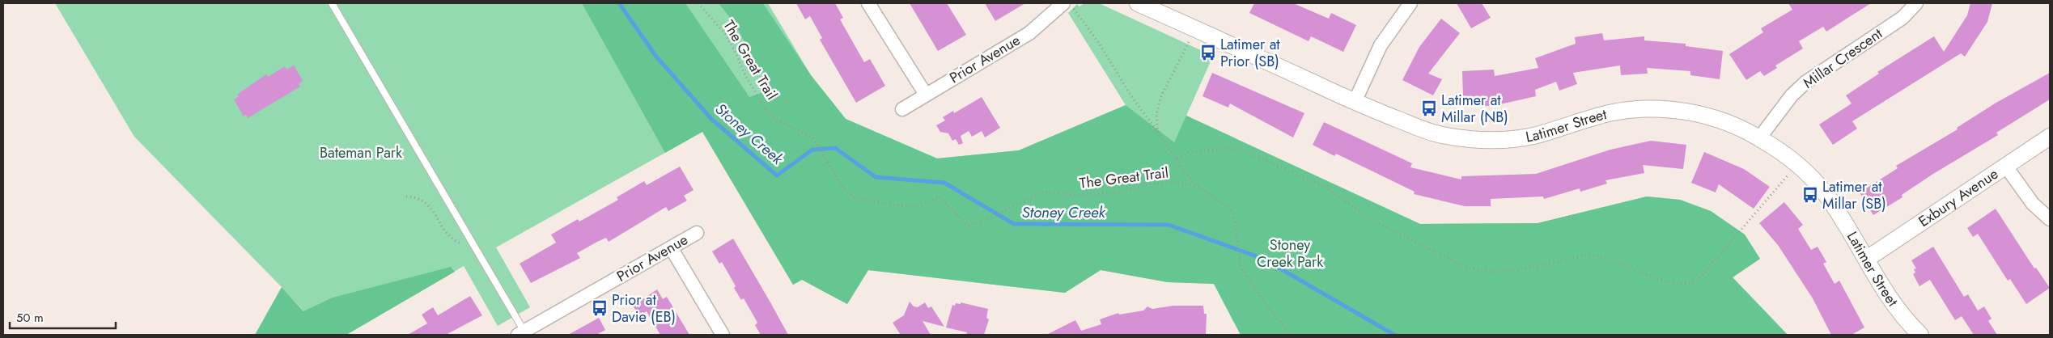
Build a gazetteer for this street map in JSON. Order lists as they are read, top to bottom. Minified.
{"streets":{"street":["Millar Crescent","Prior Avenue","Latimer Street","Exbury Avenue"],"path":["The Great Trail"]},"crossings":[["Millar Crescent","Latimer Street"],["Latimer Street","Exbury Avenue"]],"water":["Stoney Creek"],"parks":["Bateman Park","Stoney Creek Park"],"places":{"bus stop":["Latimer at Prior (SB)","Latimer at Millar (NB)","Latimer at Millar (SB)","Prior at Davie (EB)"]},"scale_bar":"50 m"}
